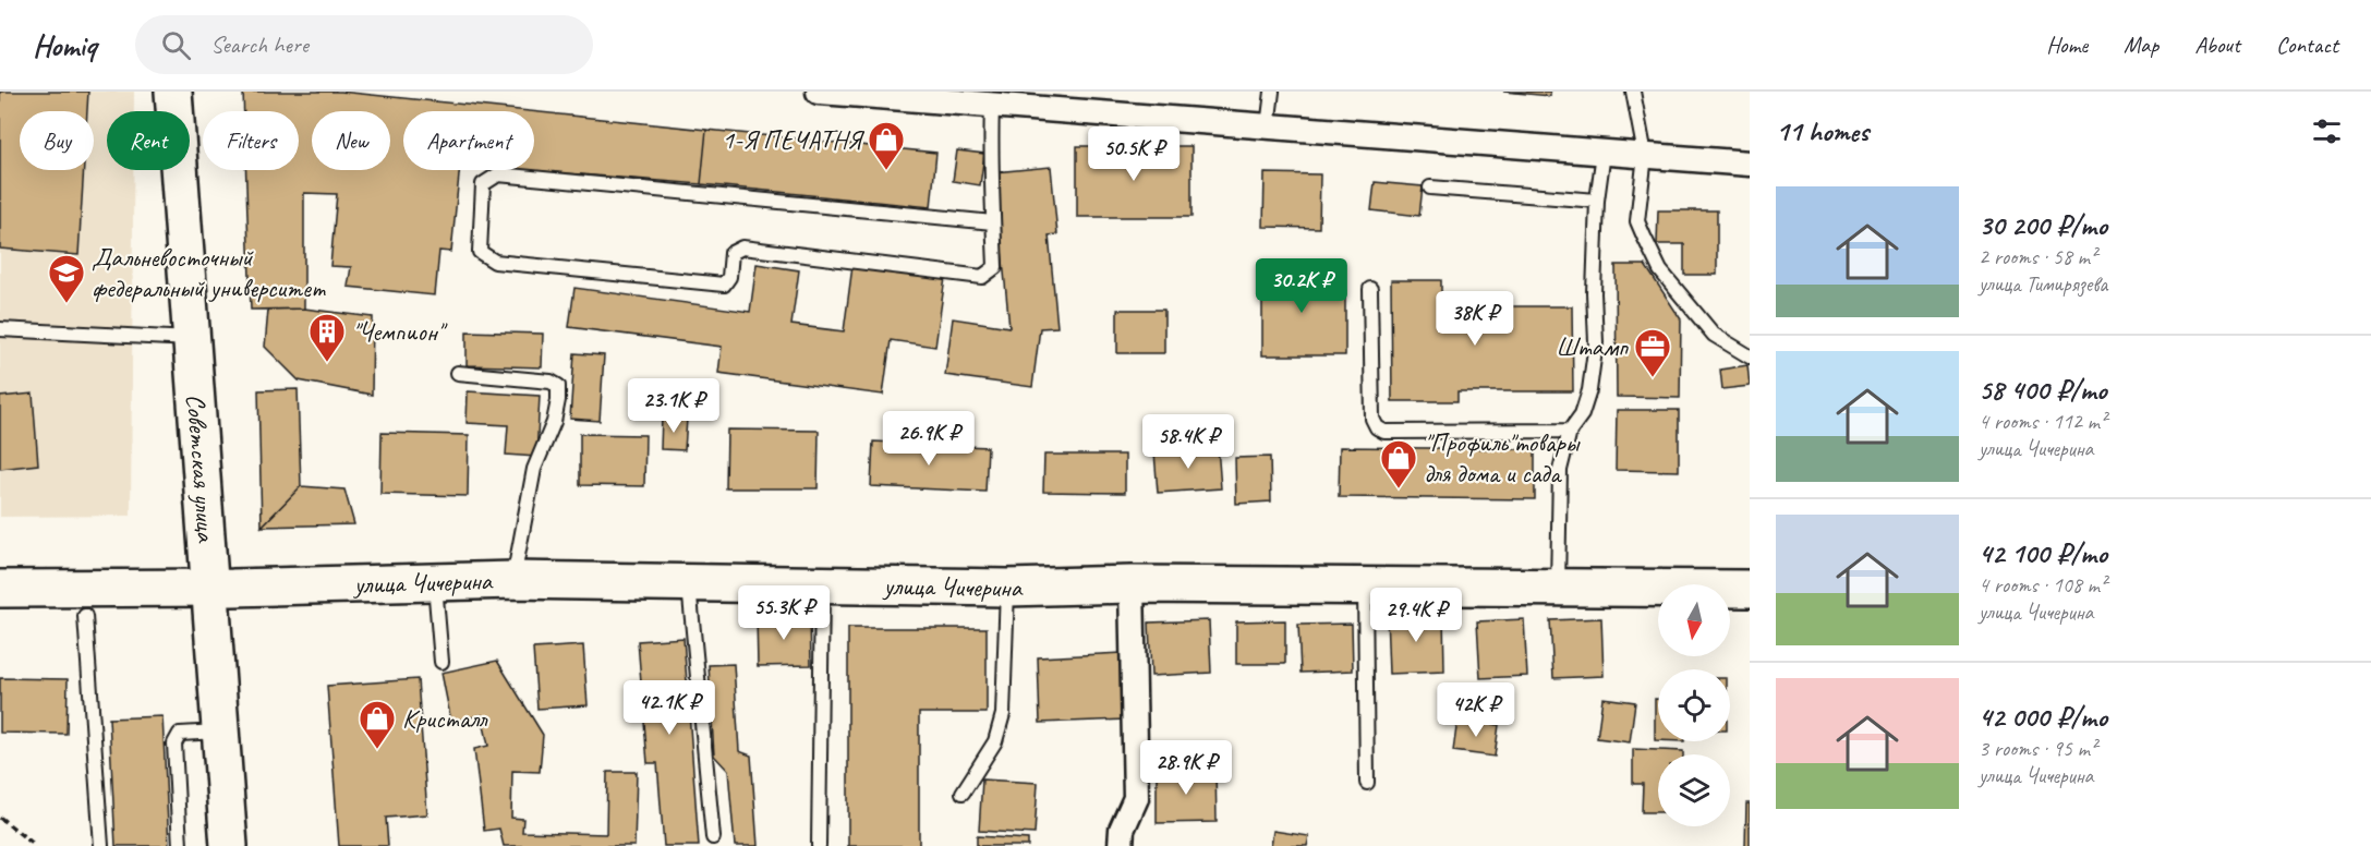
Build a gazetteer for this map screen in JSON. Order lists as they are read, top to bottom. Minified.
{"streets":{"main road":["Советская улица","улица Чичерина"]},"crossings":[["Советская улица","улица Чичерина"]],"places":{"shop":["1-Я ПЕЧАТНЯ","\"Профиль\"товары для дома и сада","Кристалл"],"school or university":["Дальневосточный федеральный университет"],"building":["\"Чемпион\""],"office":["Штамп"]},"north":"bottom","page":{"header":"Homiq","search":"Search here","nav":["Home","Map","About","Contact"],"heading":"11 homes","chip":["Buy","Rent","Filters","New","Apartment"],"price":["50.5K ₽","30.2K ₽","38K ₽","23.1K ₽","26.9K ₽","58.4K ₽","55.3K ₽","29.4K ₽","42.1K ₽","42K ₽","28.9K ₽"],"list":[{"name":"30 200 ₽/mo","note":"2 rooms · 58 m² · улица Тимирязева"},{"name":"58 400 ₽/mo","note":"4 rooms · 112 m² · улица Чичерина"},{"name":"42 100 ₽/mo","note":"4 rooms · 108 m² · улица Чичерина"},{"name":"42 000 ₽/mo","note":"3 rooms · 95 m² · улица Чичерина"}]}}
